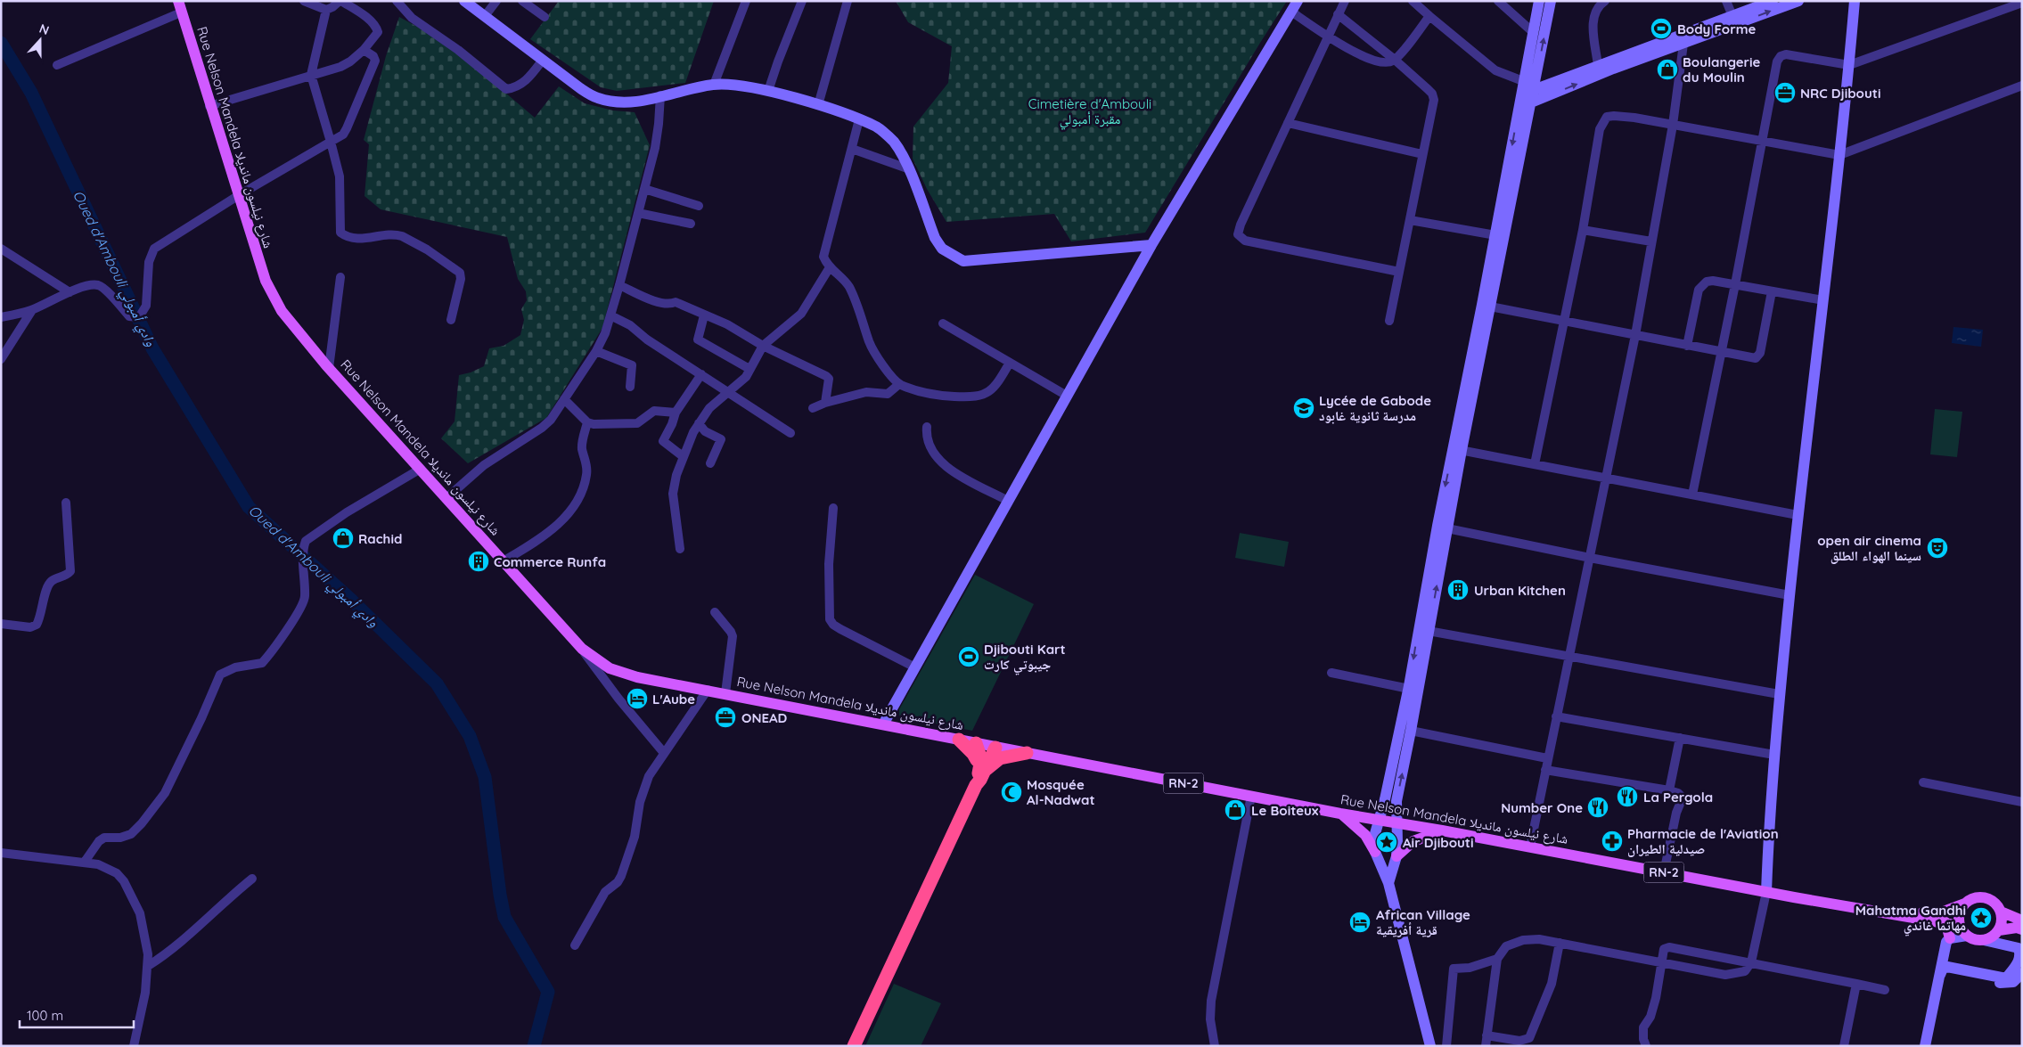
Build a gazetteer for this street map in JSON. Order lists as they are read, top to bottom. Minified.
{"streets":{"main road":["Rue Nelson Mandela شارع نيلسون مانديلا","RN-2"]},"crossings":[["Rue Nelson Mandela شارع نيلسون مانديلا","RN-2"]],"water":["Oued d'Ambouli وادي أمبولي"],"parks":["Cimetière d'Ambouli مقبرة أمبولي"],"places":{"sports":["Body Forme","Djibouti Kart جيبوتي كارت"],"shop":["Boulangerie du Moulin","Rachid","Le Boiteux"],"office":["NRC Djibouti","ONEAD"],"school or university":["Lycée de Gabode مدرسة ثانوية غابود"],"theatre":["open air cinema سينما الهواء الطلق"],"building":["Commerce Runfa","Urban Kitchen"],"hotel":["L'Aube","African Village قرية أفريقية"],"mosque":["Mosquée Al-Nadwat"],"restaurant":["La Pergola","Number One"],"pharmacy":["Pharmacie de l'Aviation صيدلية الطيران"],"place":["Air Djibouti","Mahatma Gandhi مهاتما غاندي"]},"scale_bar":"100 m","north":"top"}
